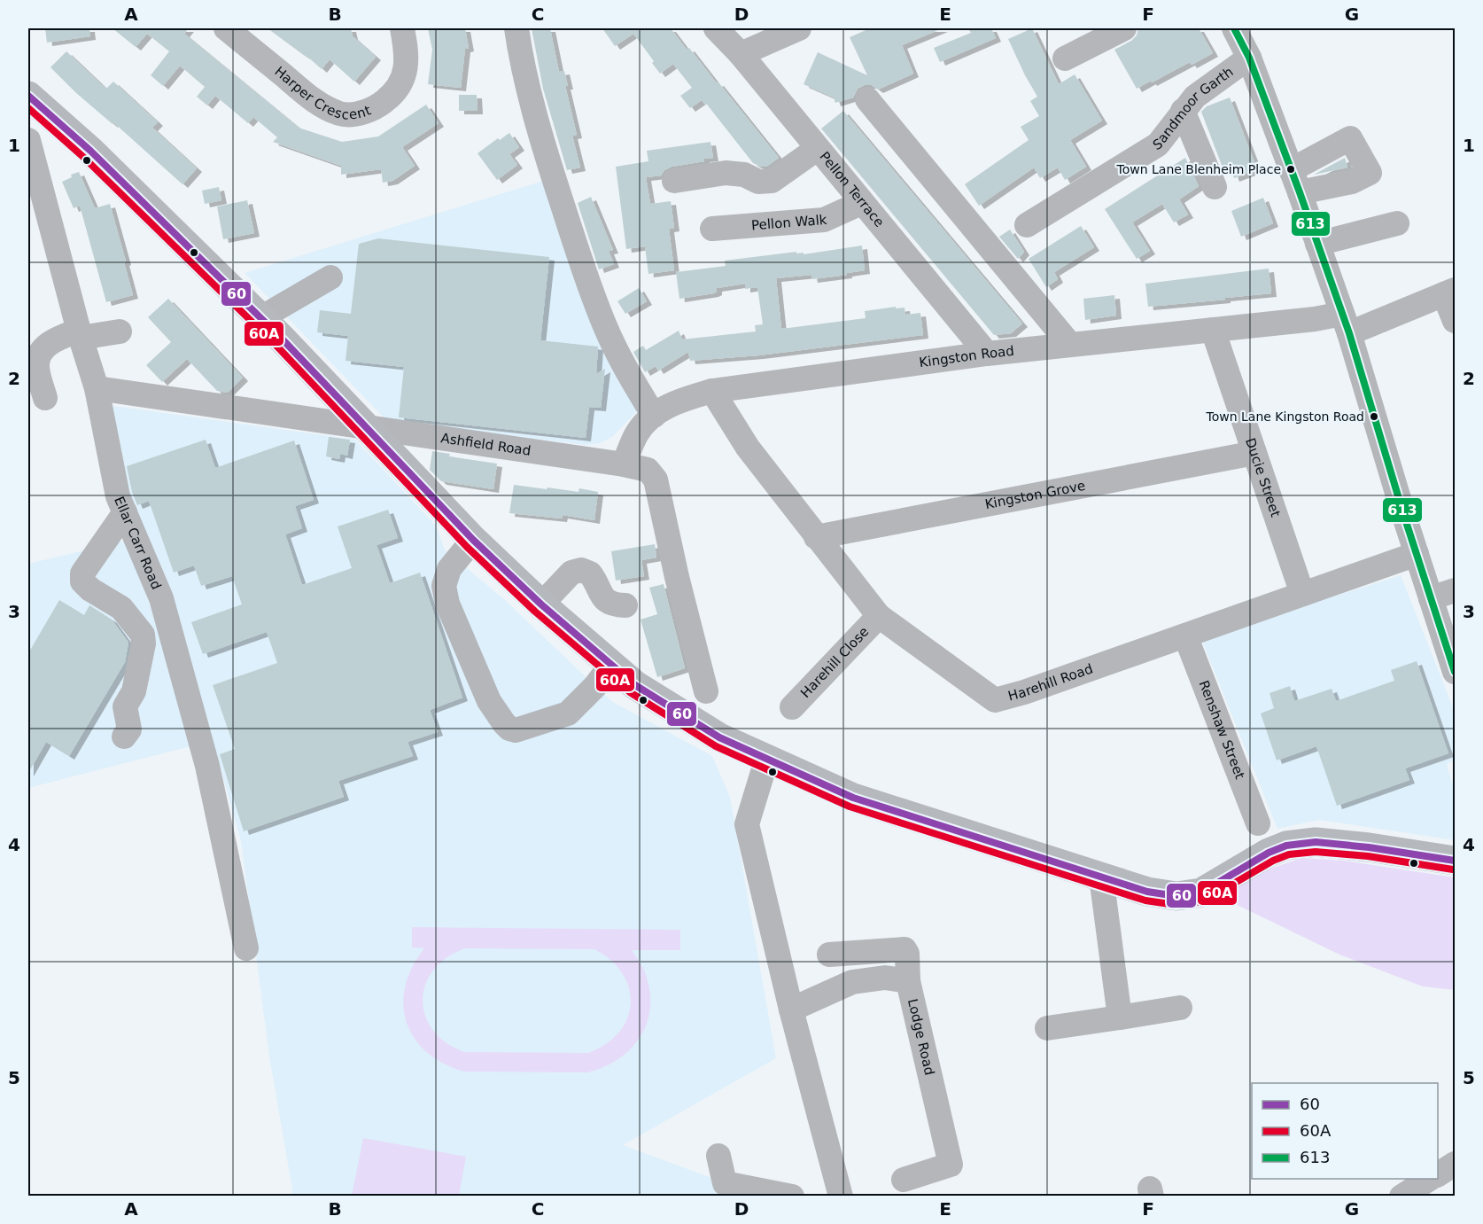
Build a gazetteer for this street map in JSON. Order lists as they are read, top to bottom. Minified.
{"streets":{"street":["Harper Crescent","Sandmoor Garth","Pellon Terrace","Pellon Walk","Kingston Road","Ashfield Road","Ducie Street","Kingston Grove","Ellar Carr Road","Harehill Close","Harehill Road","Renshaw Street","Lodge Road"]},"crossings":[["Pellon Terrace","Pellon Walk"],["Pellon Terrace","Kingston Road"],["Kingston Road","Ashfield Road"],["Kingston Road","Ducie Street"],["Kingston Road","Harehill Road"],["Ashfield Road","Ellar Carr Road"],["Ducie Street","Kingston Grove"],["Ducie Street","Harehill Road"],["Kingston Grove","Harehill Road"],["Harehill Close","Harehill Road"],["Harehill Road","Renshaw Street"]],"places":["Town Lane Blenheim Place","Town Lane Kingston Road"],"lines":["transit line 613","transit line 60","transit line 60A"],"legend":["60","60A","613"],"grid":{"columns":["A","B","C","D","E","F","G"],"rows":["1","2","3","4","5"]}}
